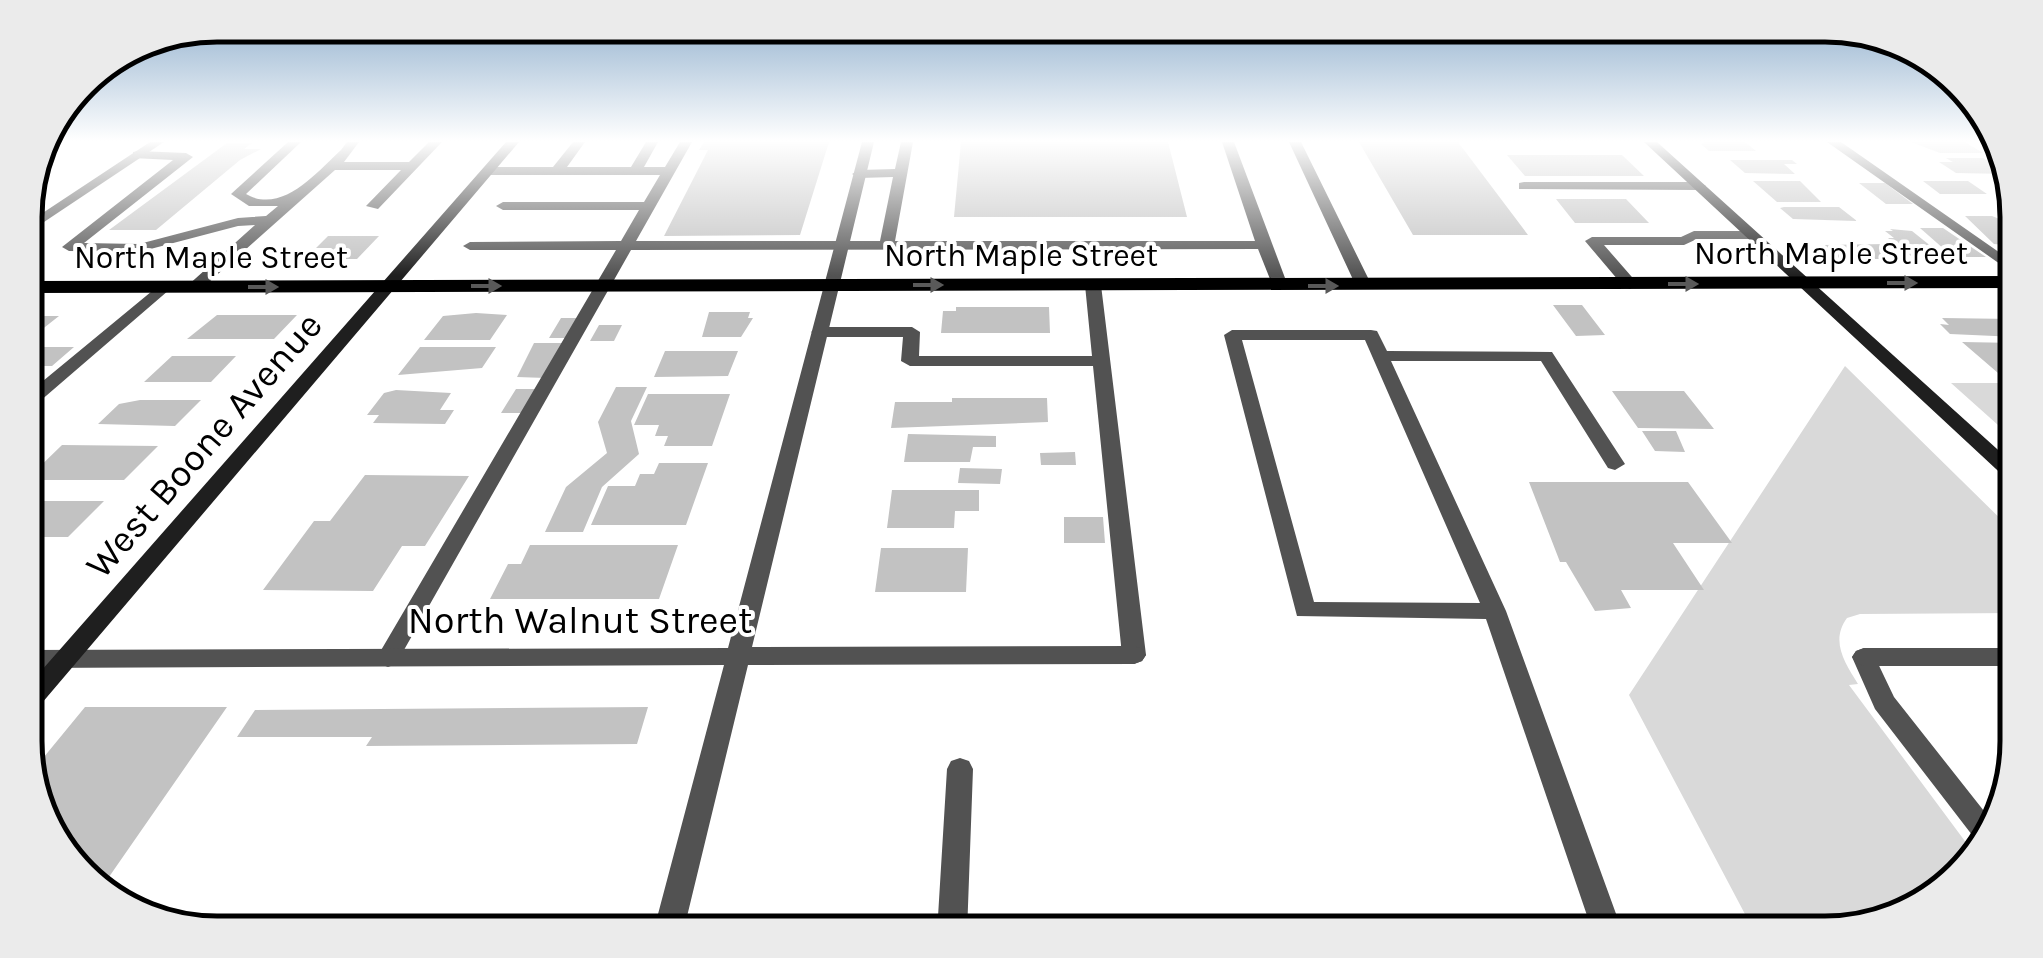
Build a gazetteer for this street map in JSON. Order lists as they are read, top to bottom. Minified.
{"streets":{"main road":["North Maple Street","West Boone Avenue"],"street":["North Walnut Street"]},"crossings":[["North Maple Street","West Boone Avenue"],["West Boone Avenue","North Walnut Street"]],"one_way":["North Maple Street"]}
